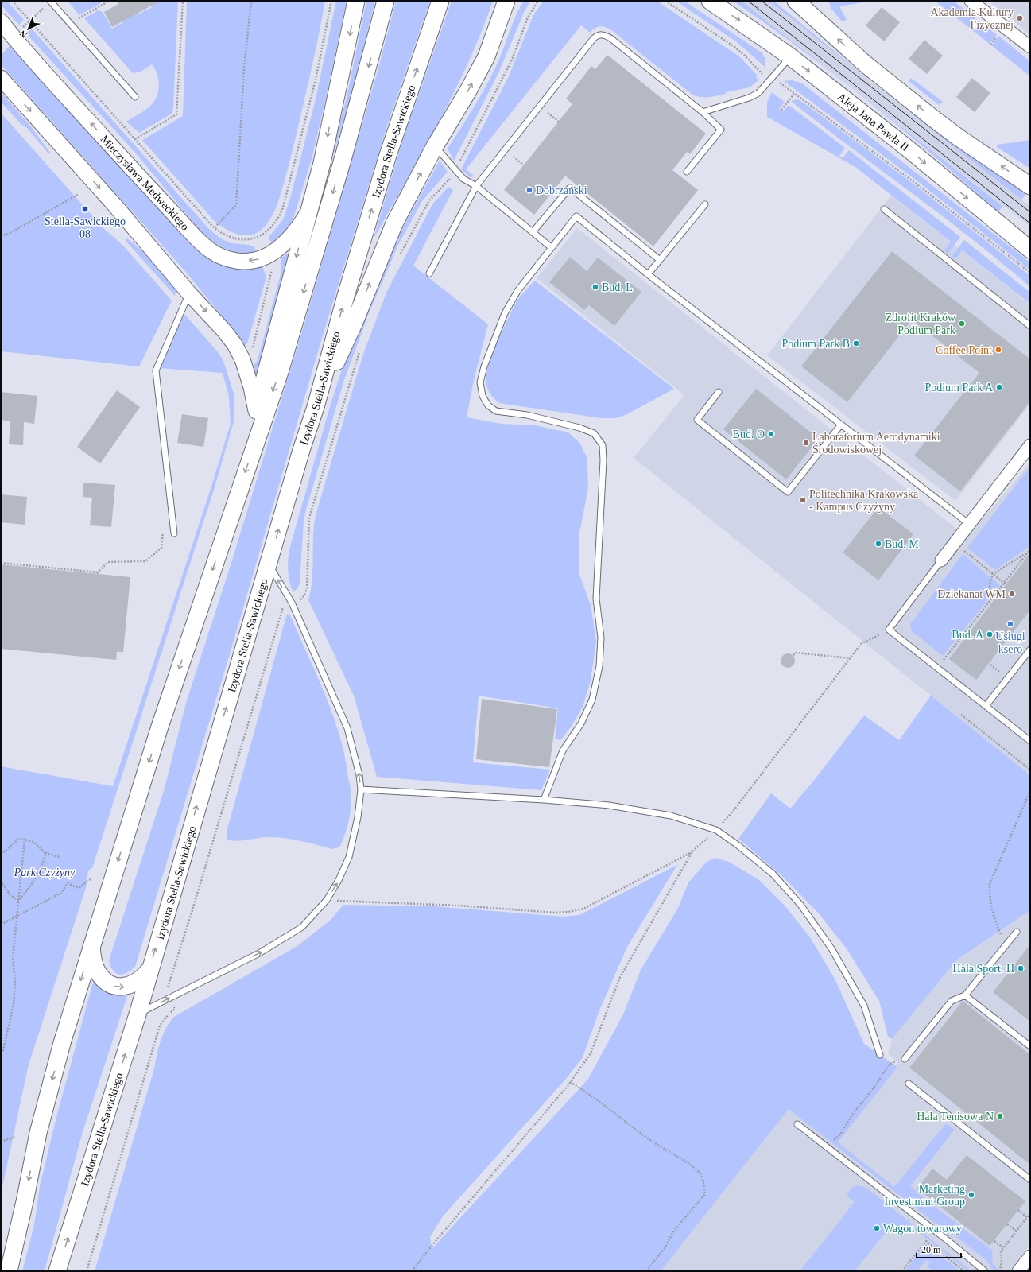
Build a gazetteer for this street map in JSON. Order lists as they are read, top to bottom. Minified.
{"streets":{"main road":["Aleja Jana Pawła II","Izydora Stella-Sawickiego"],"street":["Mieczysława Medweckiego"]},"parks":["Park Czyżyny"],"places":{"other":["Akademia Kultury Fizycznej","Dobrzański","Bud. L","Zdrofit Kraków Podium Park","Podium Park B","Coffee Point","Podium Park A","Bud. O","Laboratorium Aerodynamiki Środowiskowej","Politechnika Krakowska - Kampus Czyżyny","Bud. M","Dziekanat WM","Usługi ksero","Bud. A","Hala Sport. H","Hala Tenisowa N","Marketing Investment Group","Wagon towarowy"],"transit":["Stella-Sawickiego 08"]},"scale_bar":"20 m","north":"bottom left"}
